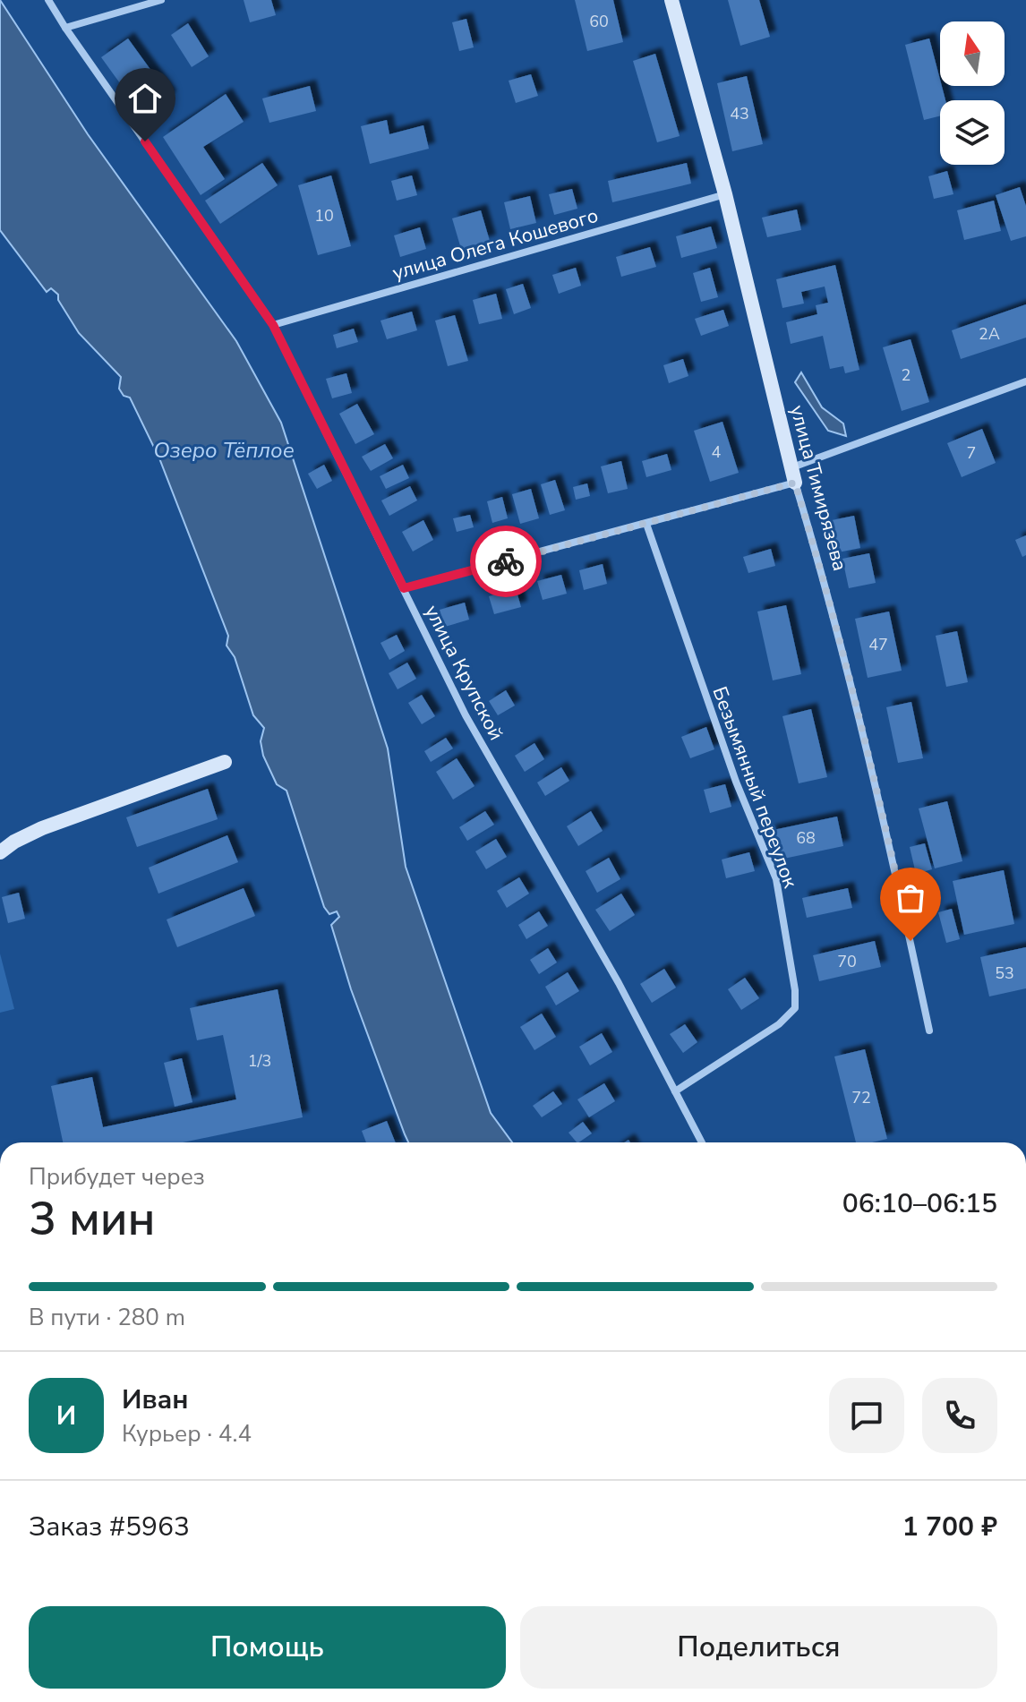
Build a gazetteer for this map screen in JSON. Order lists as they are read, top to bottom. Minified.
{"streets":{"street":["улица Олега Кошевого","улица Тимирязева","улица Крупской","Безымянный переулок"]},"crossings":[["улица Олега Кошевого","улица Тимирязева"],["улица Олега Кошевого","улица Крупской"],["улица Крупской","Безымянный переулок"]],"water":["Озеро Тёплое"],"house_numbers":["60","43","10","2А","2","4","7","47","68","70","53","1/3","72"],"north":"top","page":{"heading":["3 мин","Прибудет через","06:10–06:15"],"panel":["Иван","Курьер · 4.4","Заказ #5963","1 700 ₽"],"bar":"В пути · 280 m","round":"И","buttons":["Помощь","Поделиться"]}}
